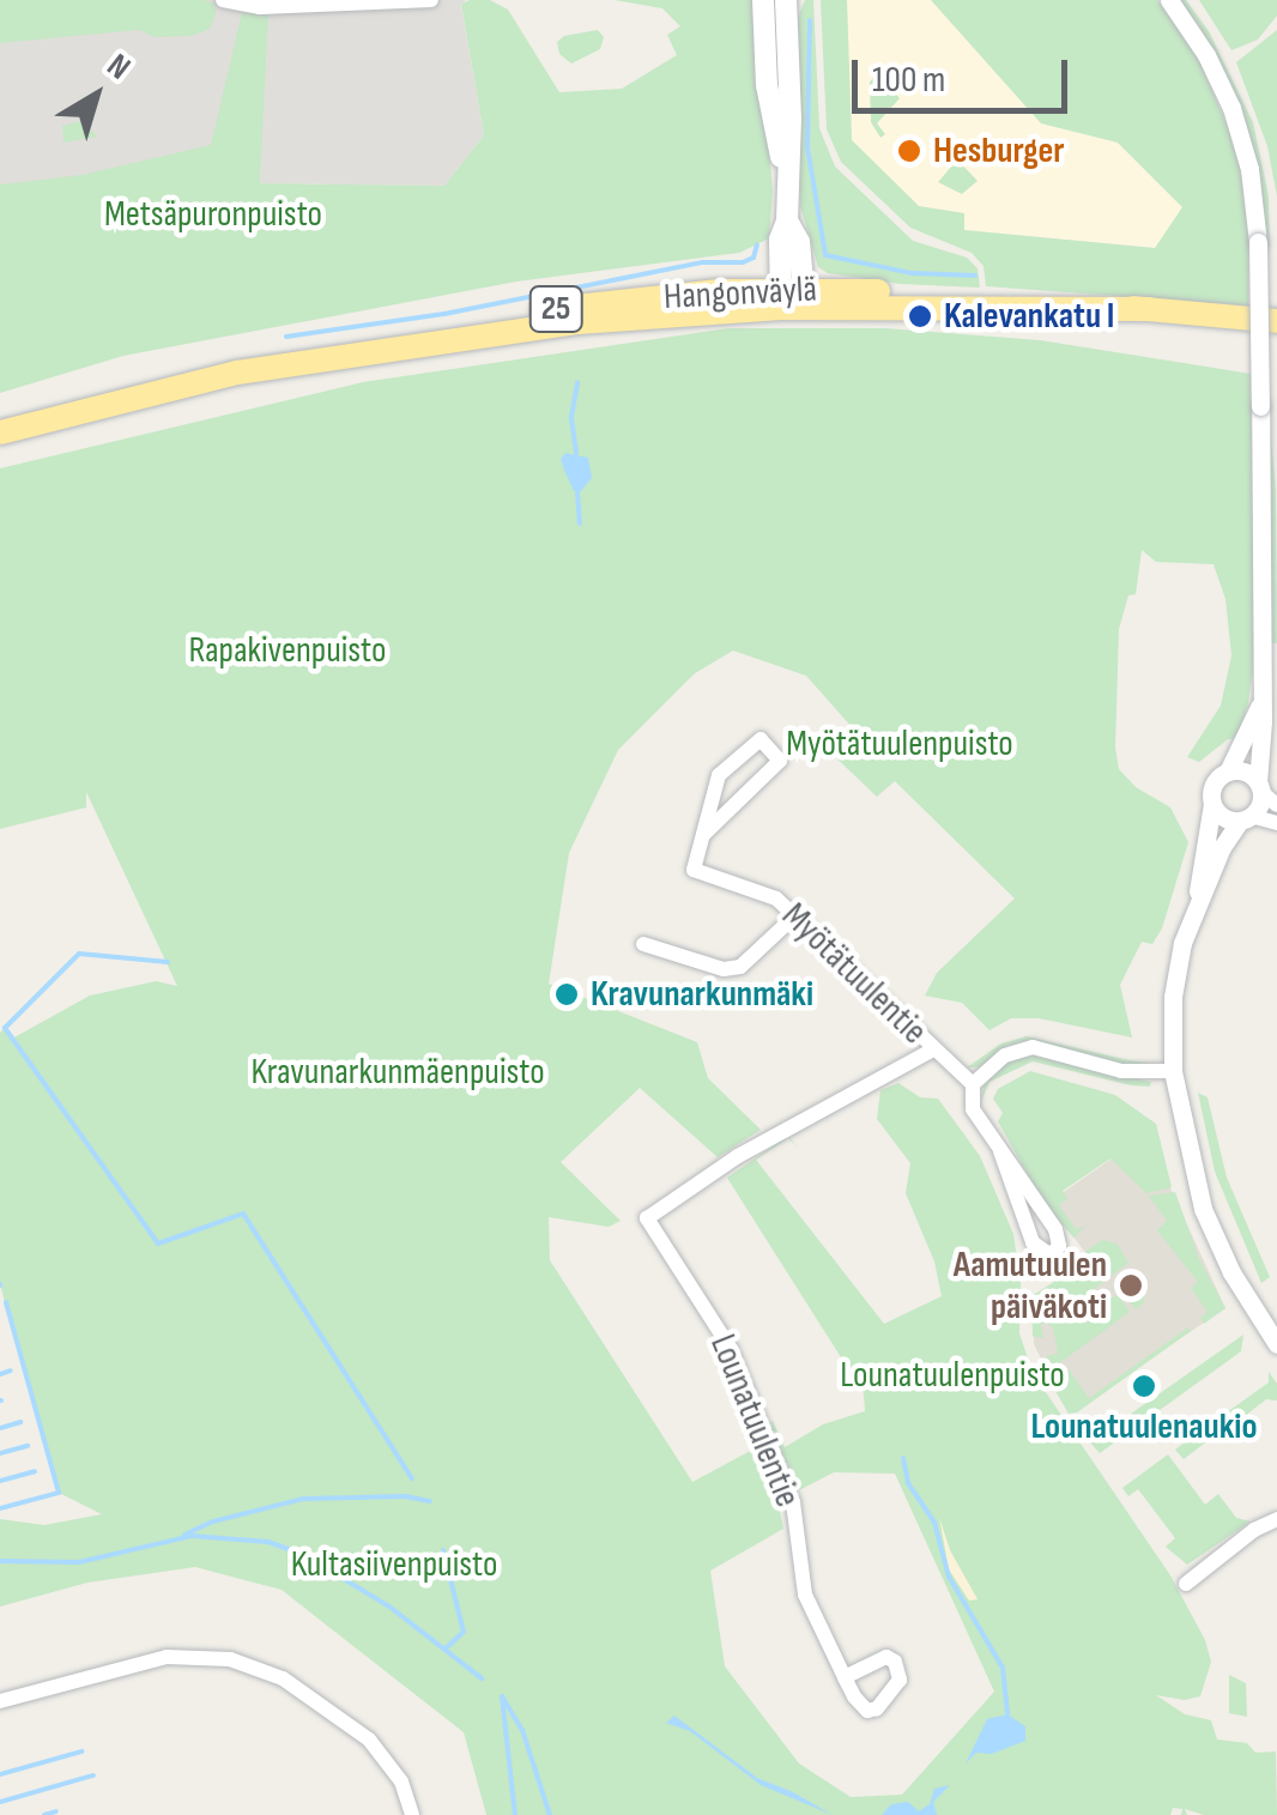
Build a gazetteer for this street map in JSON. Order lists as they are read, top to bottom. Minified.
{"streets":{"highway":["Hangonväylä","25"],"street":["Myötätuulentie","Lounatuulentie"]},"crossings":[["Myötätuulentie","Lounatuulentie"]],"parks":["Metsäpuronpuisto","Rapakivenpuisto","Myötätuulenpuisto","Kravunarkunmäenpuisto","Lounatuulenpuisto","Kultasiivenpuisto"],"places":["Hesburger","Kalevankatu I","Kravunarkunmäki","Aamutuulen päiväkoti","Lounatuulenaukio"],"scale_bar":"100 m","north":"top right"}
